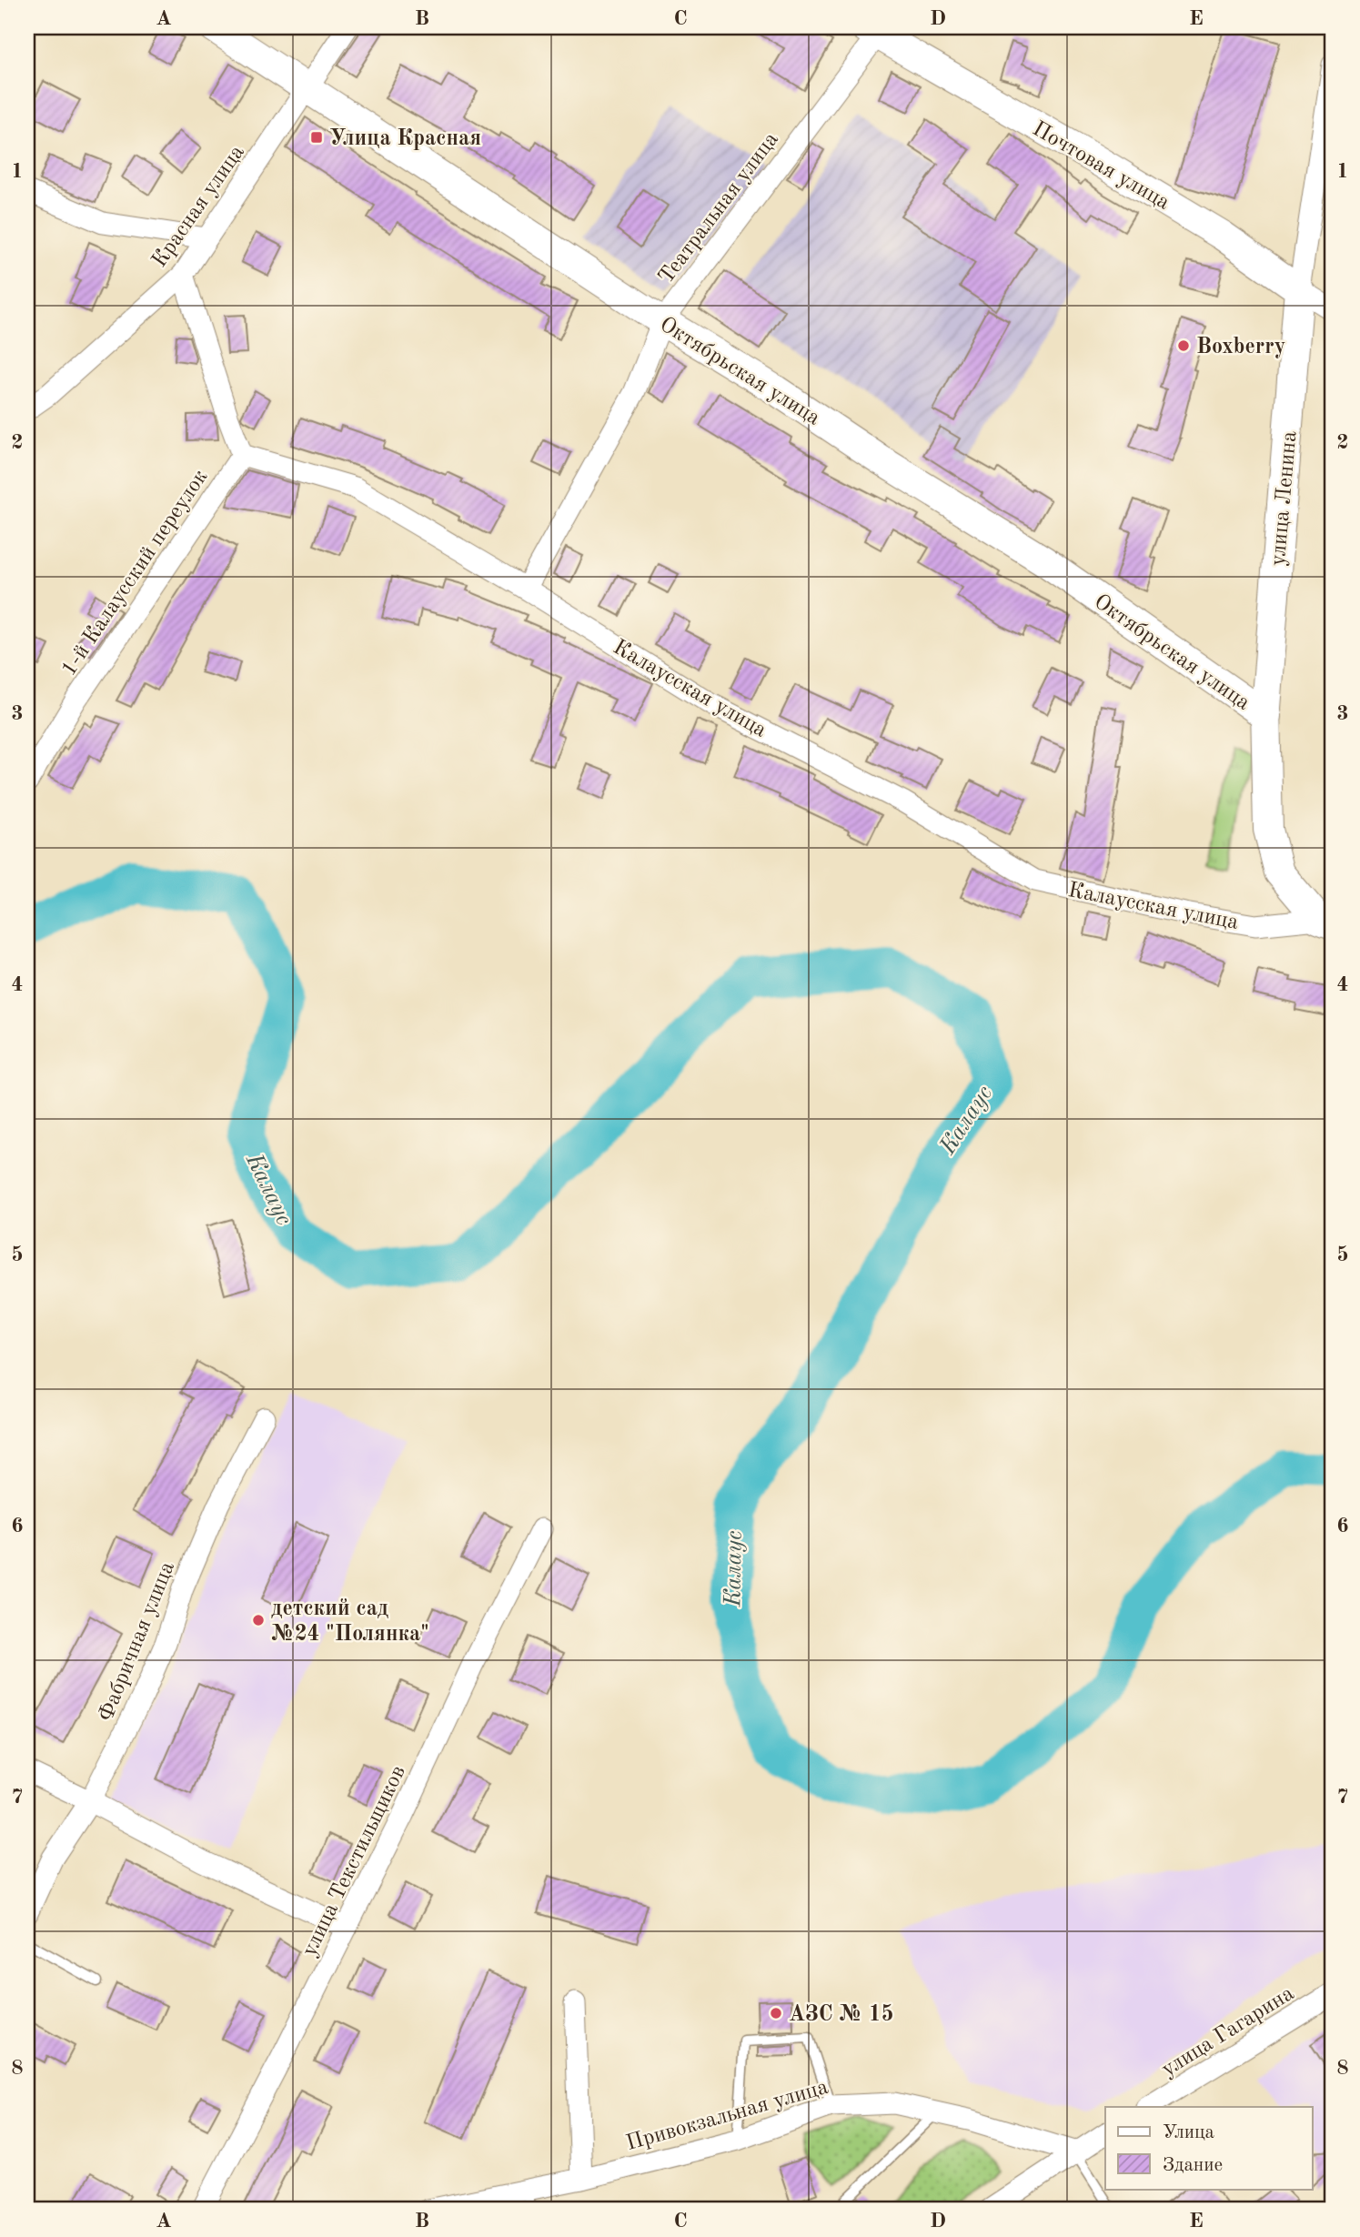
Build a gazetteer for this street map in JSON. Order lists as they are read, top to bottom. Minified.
{"streets":{"main road":["Почтовая улица","Октябрьская улица","улица Ленина"],"street":["Красная улица","Театральная улица","1-й Калаусский переулок","Калаусская улица","Фабричная улица","улица Текстильщиков","улица Гагарина","Привокзальная улица"]},"crossings":[["Почтовая улица","Театральная улица"],["Почтовая улица","улица Ленина"],["Красная улица","Октябрьская улица"],["Театральная улица","Октябрьская улица"],["Театральная улица","Калаусская улица"],["Октябрьская улица","улица Ленина"],["улица Ленина","Калаусская улица"],["1-й Калаусский переулок","Калаусская улица"]],"water":["Калаус"],"places":{"transit":["Улица Красная"],"other":["Boxberry","детский сад №24 \"Полянка\"","АЗС № 15"]},"legend":["Улица","Здание"],"grid":{"columns":["A","B","C","D","E"],"rows":["1","2","3","4","5","6","7","8"]}}
